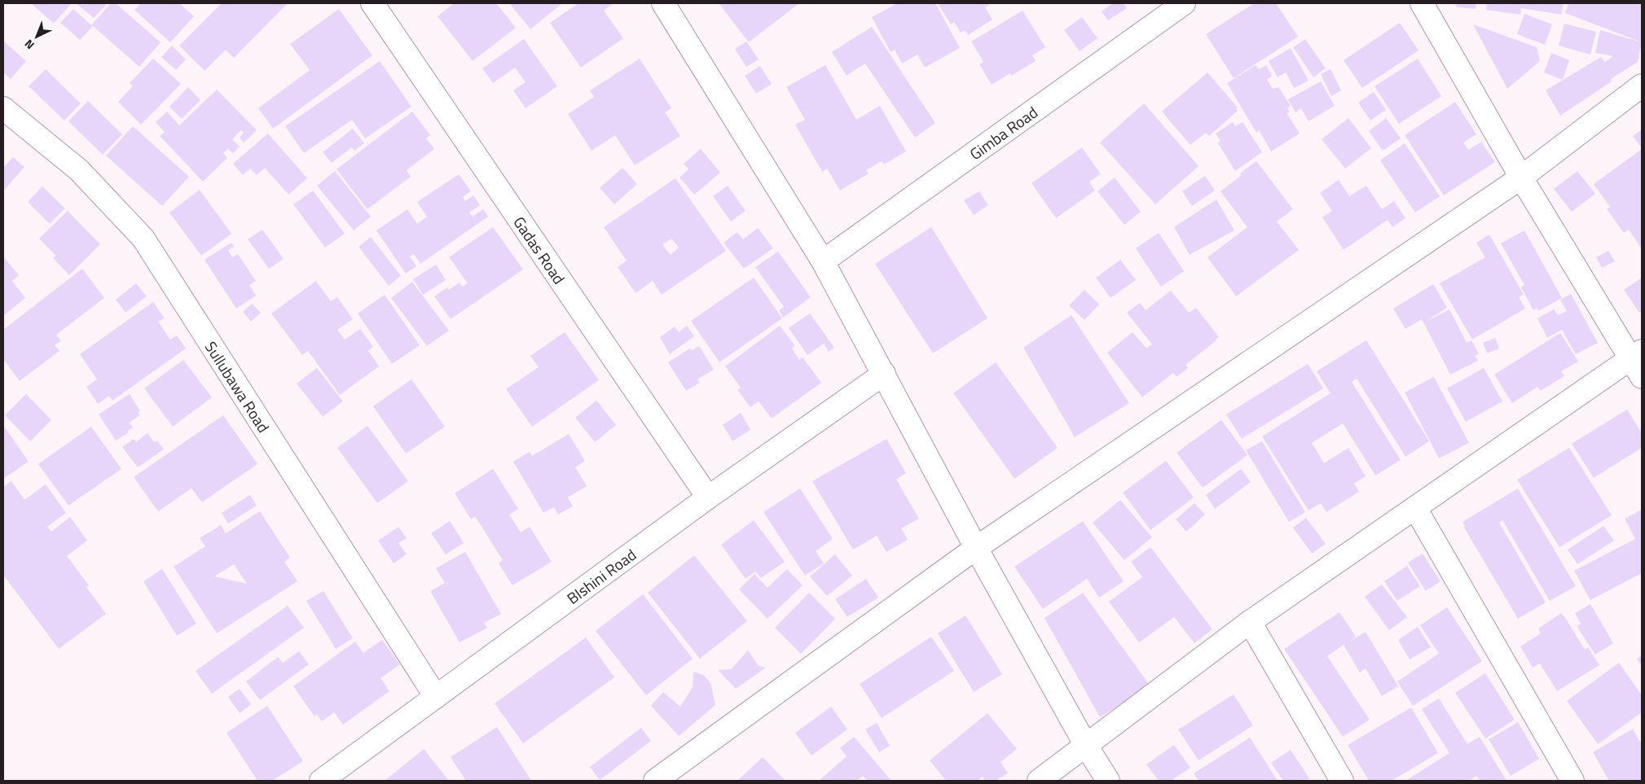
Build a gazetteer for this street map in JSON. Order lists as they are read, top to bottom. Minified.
{"streets":{"street":["Gimba Road","Gadas Road","Sullubawa Road","BIshini Road"]},"crossings":[["Gadas Road","BIshini Road"],["Sullubawa Road","BIshini Road"]],"north":"bottom left"}
